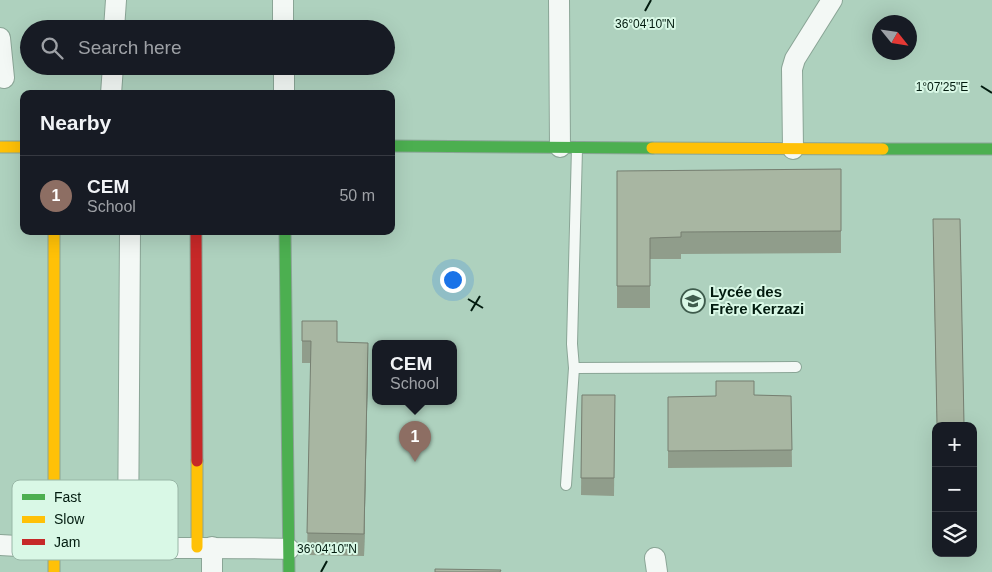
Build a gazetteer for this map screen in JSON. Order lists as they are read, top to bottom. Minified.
{"places":{"school or university":["Lycée des Frère Kerzazi"]},"legend":["Fast","Slow","Jam"],"north":"bottom right","page":{"search":"Search here","heading":"Nearby","list":[{"mark":"1","name":"CEM","note":"School","value":"50 m"}],"popup":["CEM","School"],"pins":"1","map_buttons":["+","−"]},"coordinates":["36°04'10\"N","1°07'25\"E"]}
